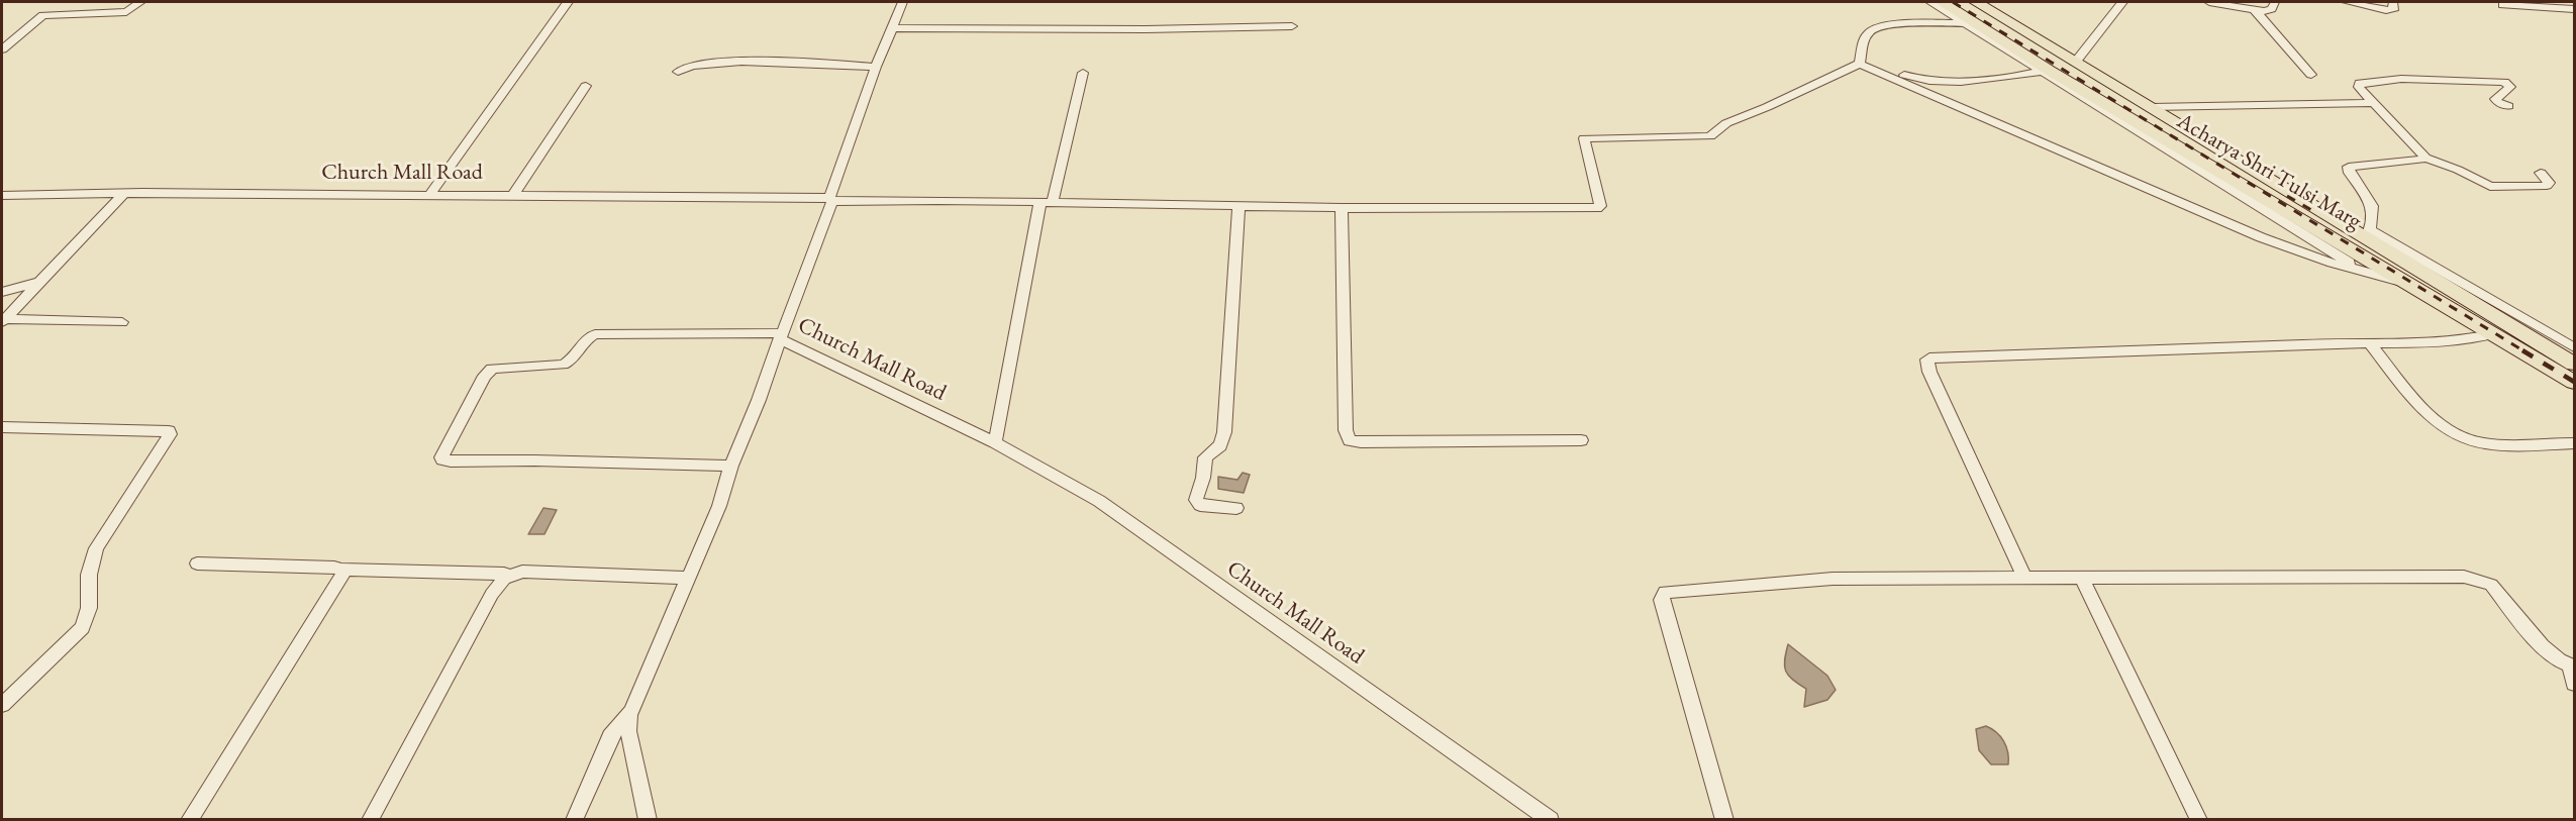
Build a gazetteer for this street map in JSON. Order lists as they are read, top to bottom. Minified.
{"streets":{"highway":["Acharya Shri Tulsi Marg"],"street":["Church Mall Road"]}}
